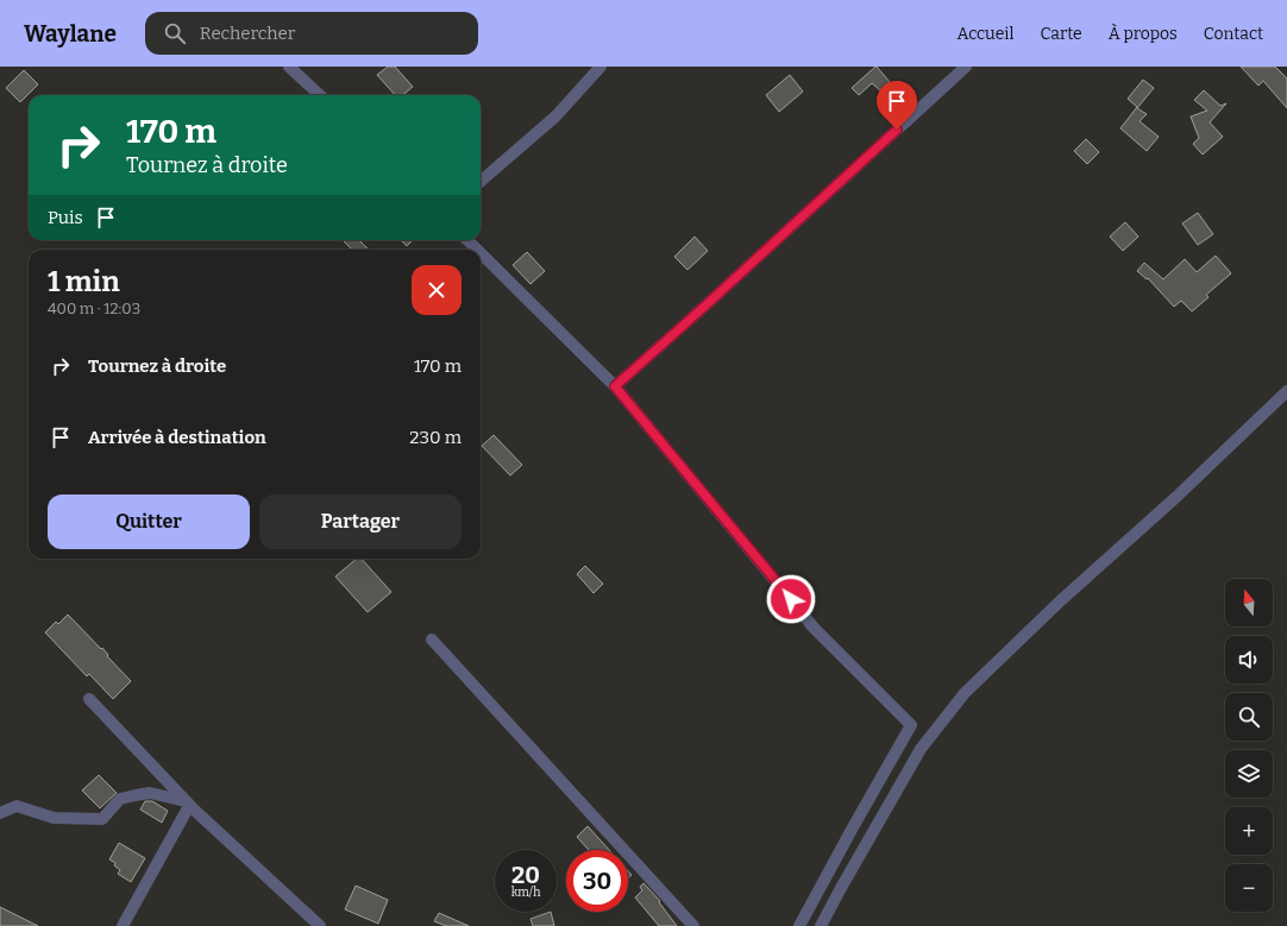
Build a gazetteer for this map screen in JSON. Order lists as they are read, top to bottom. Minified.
{"north":"top","page":{"header":"Waylane","search":"Rechercher","nav":["Accueil","Carte","À propos","Contact"],"turn":["170 m","Tournez à droite"],"then":"Puis","heading":["1 min","400 m · 12:03"],"list":[{"name":"Tournez à droite","value":"170 m"},{"name":"Arrivée à destination","value":"230 m"}],"buttons":["Quitter","Partager"],"map_buttons":["+","−"],"speed":"20 km/h","limit":"30"}}
